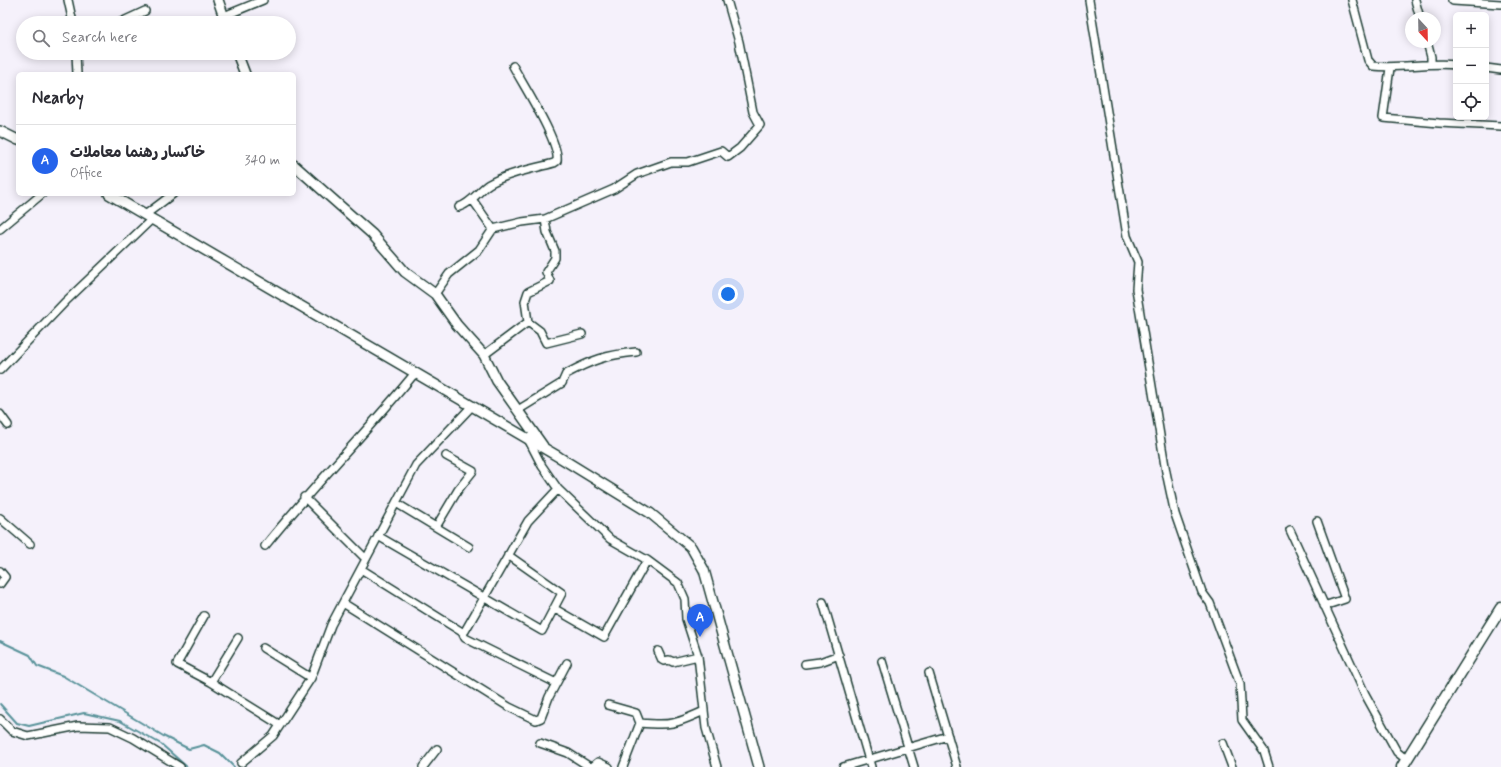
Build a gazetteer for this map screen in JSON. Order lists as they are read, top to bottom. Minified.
{"north":"bottom","page":{"map_buttons":["+","−"],"search":"Search here","heading":"Nearby","list":[{"mark":"A","name":"خاکسار رهنما معاملات","note":"Office","value":"340 m"}],"pins":"A"}}
